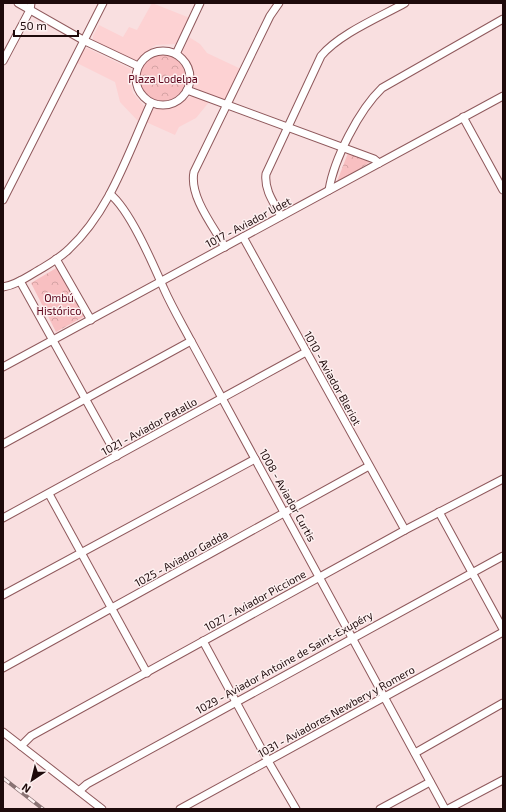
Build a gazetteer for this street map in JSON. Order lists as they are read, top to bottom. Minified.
{"streets":{"street":["1017 - Aviador Udet","1010 - Aviador Bleriot","1021 - Aviador Patallo","1008 - Aviador Curtis","1025 - Aviador Gadda","1027 - Aviador Piccione","1029 - Aviador Antoine de Saint-Exupéry","1031 - Aviadores Newbery y Romero"]},"crossings":[["1017 - Aviador Udet","1010 - Aviador Bleriot"],["1017 - Aviador Udet","1008 - Aviador Curtis"],["1010 - Aviador Bleriot","1021 - Aviador Patallo"],["1010 - Aviador Bleriot","1025 - Aviador Gadda"],["1010 - Aviador Bleriot","1027 - Aviador Piccione"],["1021 - Aviador Patallo","1008 - Aviador Curtis"],["1008 - Aviador Curtis","1025 - Aviador Gadda"],["1008 - Aviador Curtis","1027 - Aviador Piccione"],["1008 - Aviador Curtis","1029 - Aviador Antoine de Saint-Exupéry"],["1008 - Aviador Curtis","1031 - Aviadores Newbery y Romero"]],"parks":["Plaza Lodelpa","Ombú Histórico"],"scale_bar":"50 m","north":"bottom left"}
